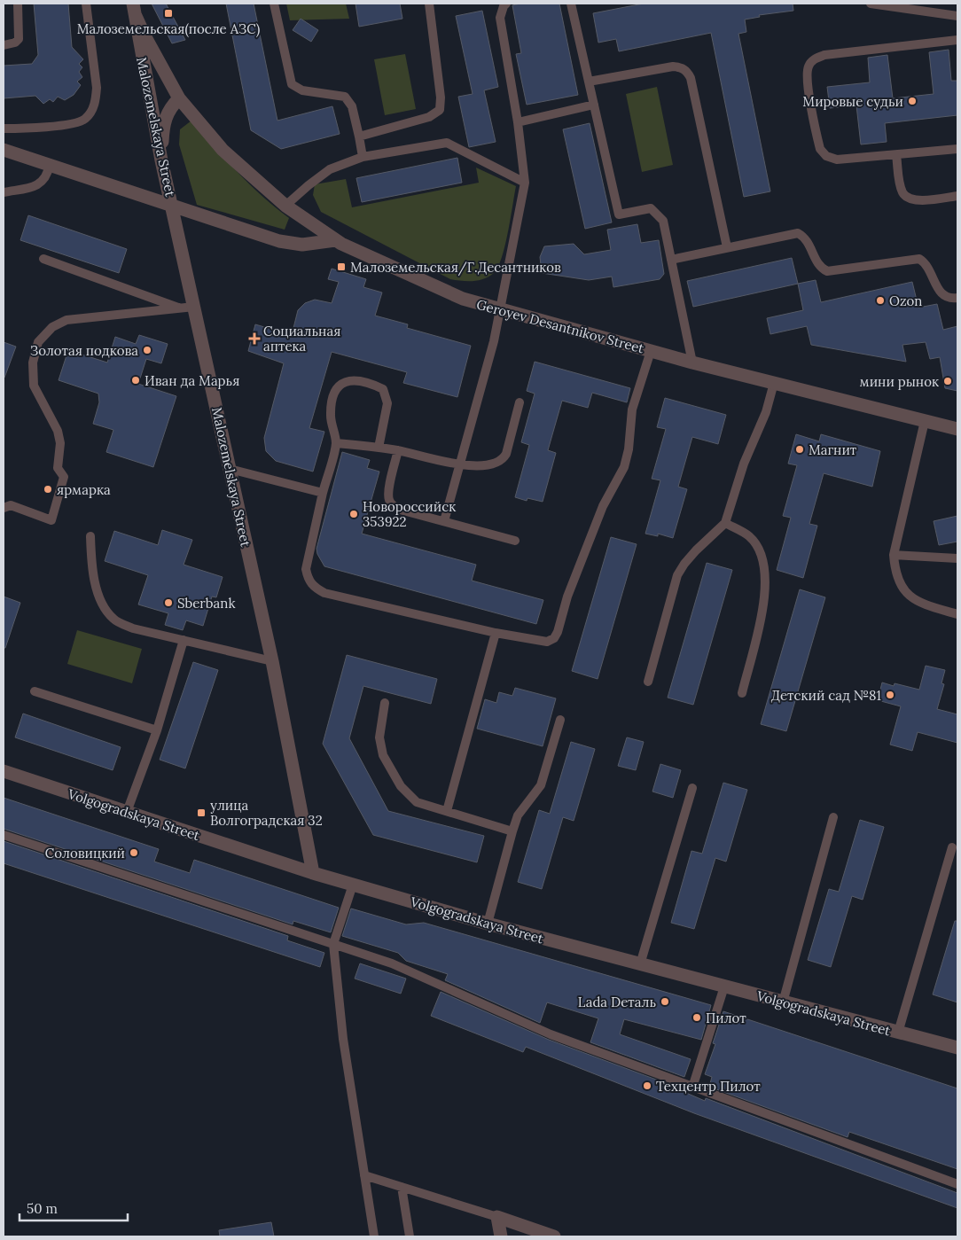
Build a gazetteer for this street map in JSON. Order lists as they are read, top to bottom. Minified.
{"streets":{"street":["Malozemelskaya Street","Geroyev Desantnikov Street","Volgogradskaya Street"]},"crossings":[["Malozemelskaya Street","Geroyev Desantnikov Street"],["Malozemelskaya Street","Volgogradskaya Street"]],"places":{"transit":["Малоземельская(после АЗС)","Малоземельская/Г.Десантников","улица Волгоградская 32"],"other":["Мировые судьи","Ozon","Золотая подкова","Иван да Марья","мини рынок","Магнит","ярмарка","Новороссийск 353922","Sberbank","Детский сад №81","Соловицкий","Lada Dеталь","Пилот","Техцентр Пилот"],"health":["Социальная аптека"]},"scale_bar":"50 m"}
